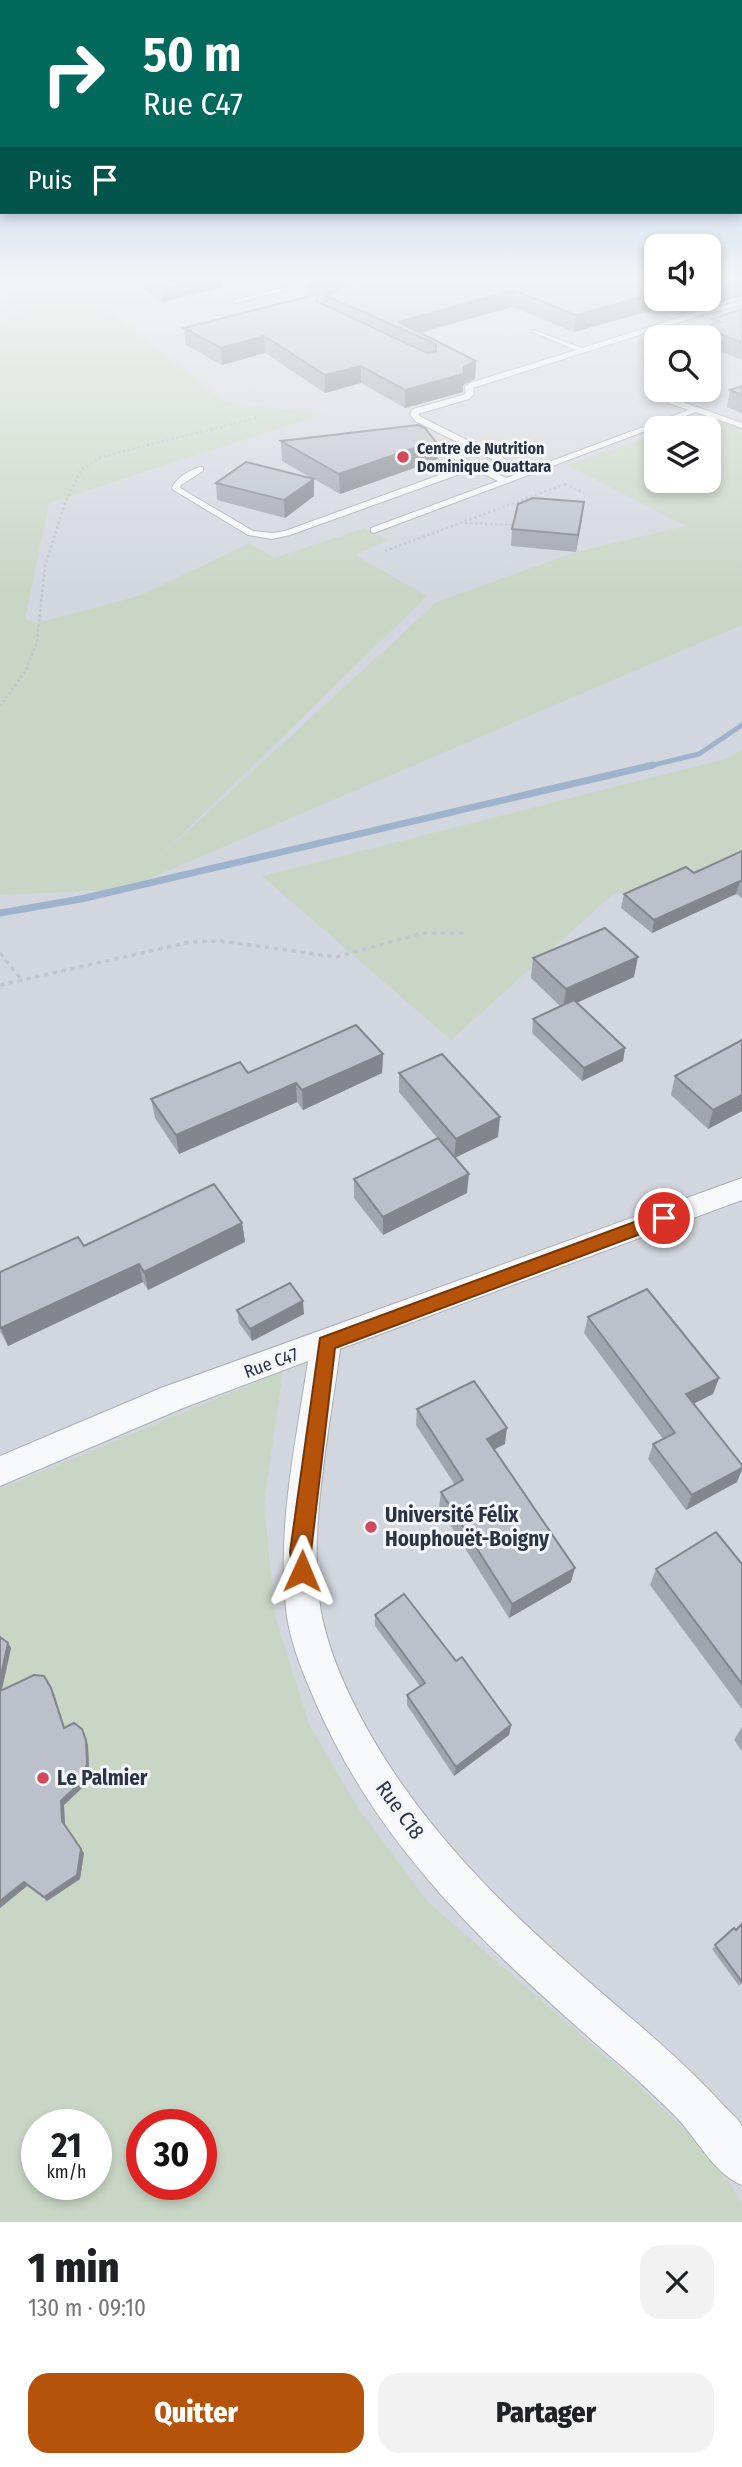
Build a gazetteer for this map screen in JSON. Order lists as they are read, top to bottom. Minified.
{"streets":{"street":["Rue C47","Rue C18"]},"crossings":[["Rue C47","Rue C18"]],"places":["Centre de Nutrition Dominique Ouattara","Université Félix Houphouët-Boigny","Le Palmier"],"page":{"turn":["50 m","Rue C47"],"then":"Puis","speed":"21 km/h","limit":"30","heading":["1 min","130 m · 09:10"],"buttons":["Quitter","Partager"]}}
